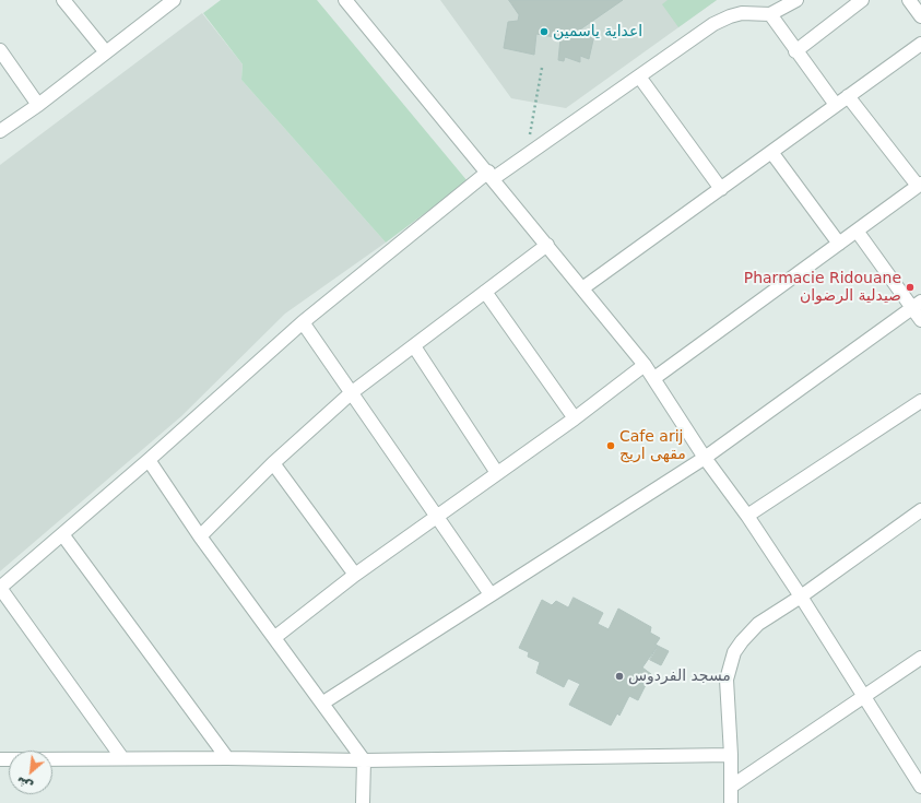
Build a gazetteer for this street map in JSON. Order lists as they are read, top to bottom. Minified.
{"places":["اعداية ياسمين","Pharmacie Ridouane صيدلية الرضوان","Cafe arij مقهى اريج","مسجد الفردوس"],"north":"bottom left"}
